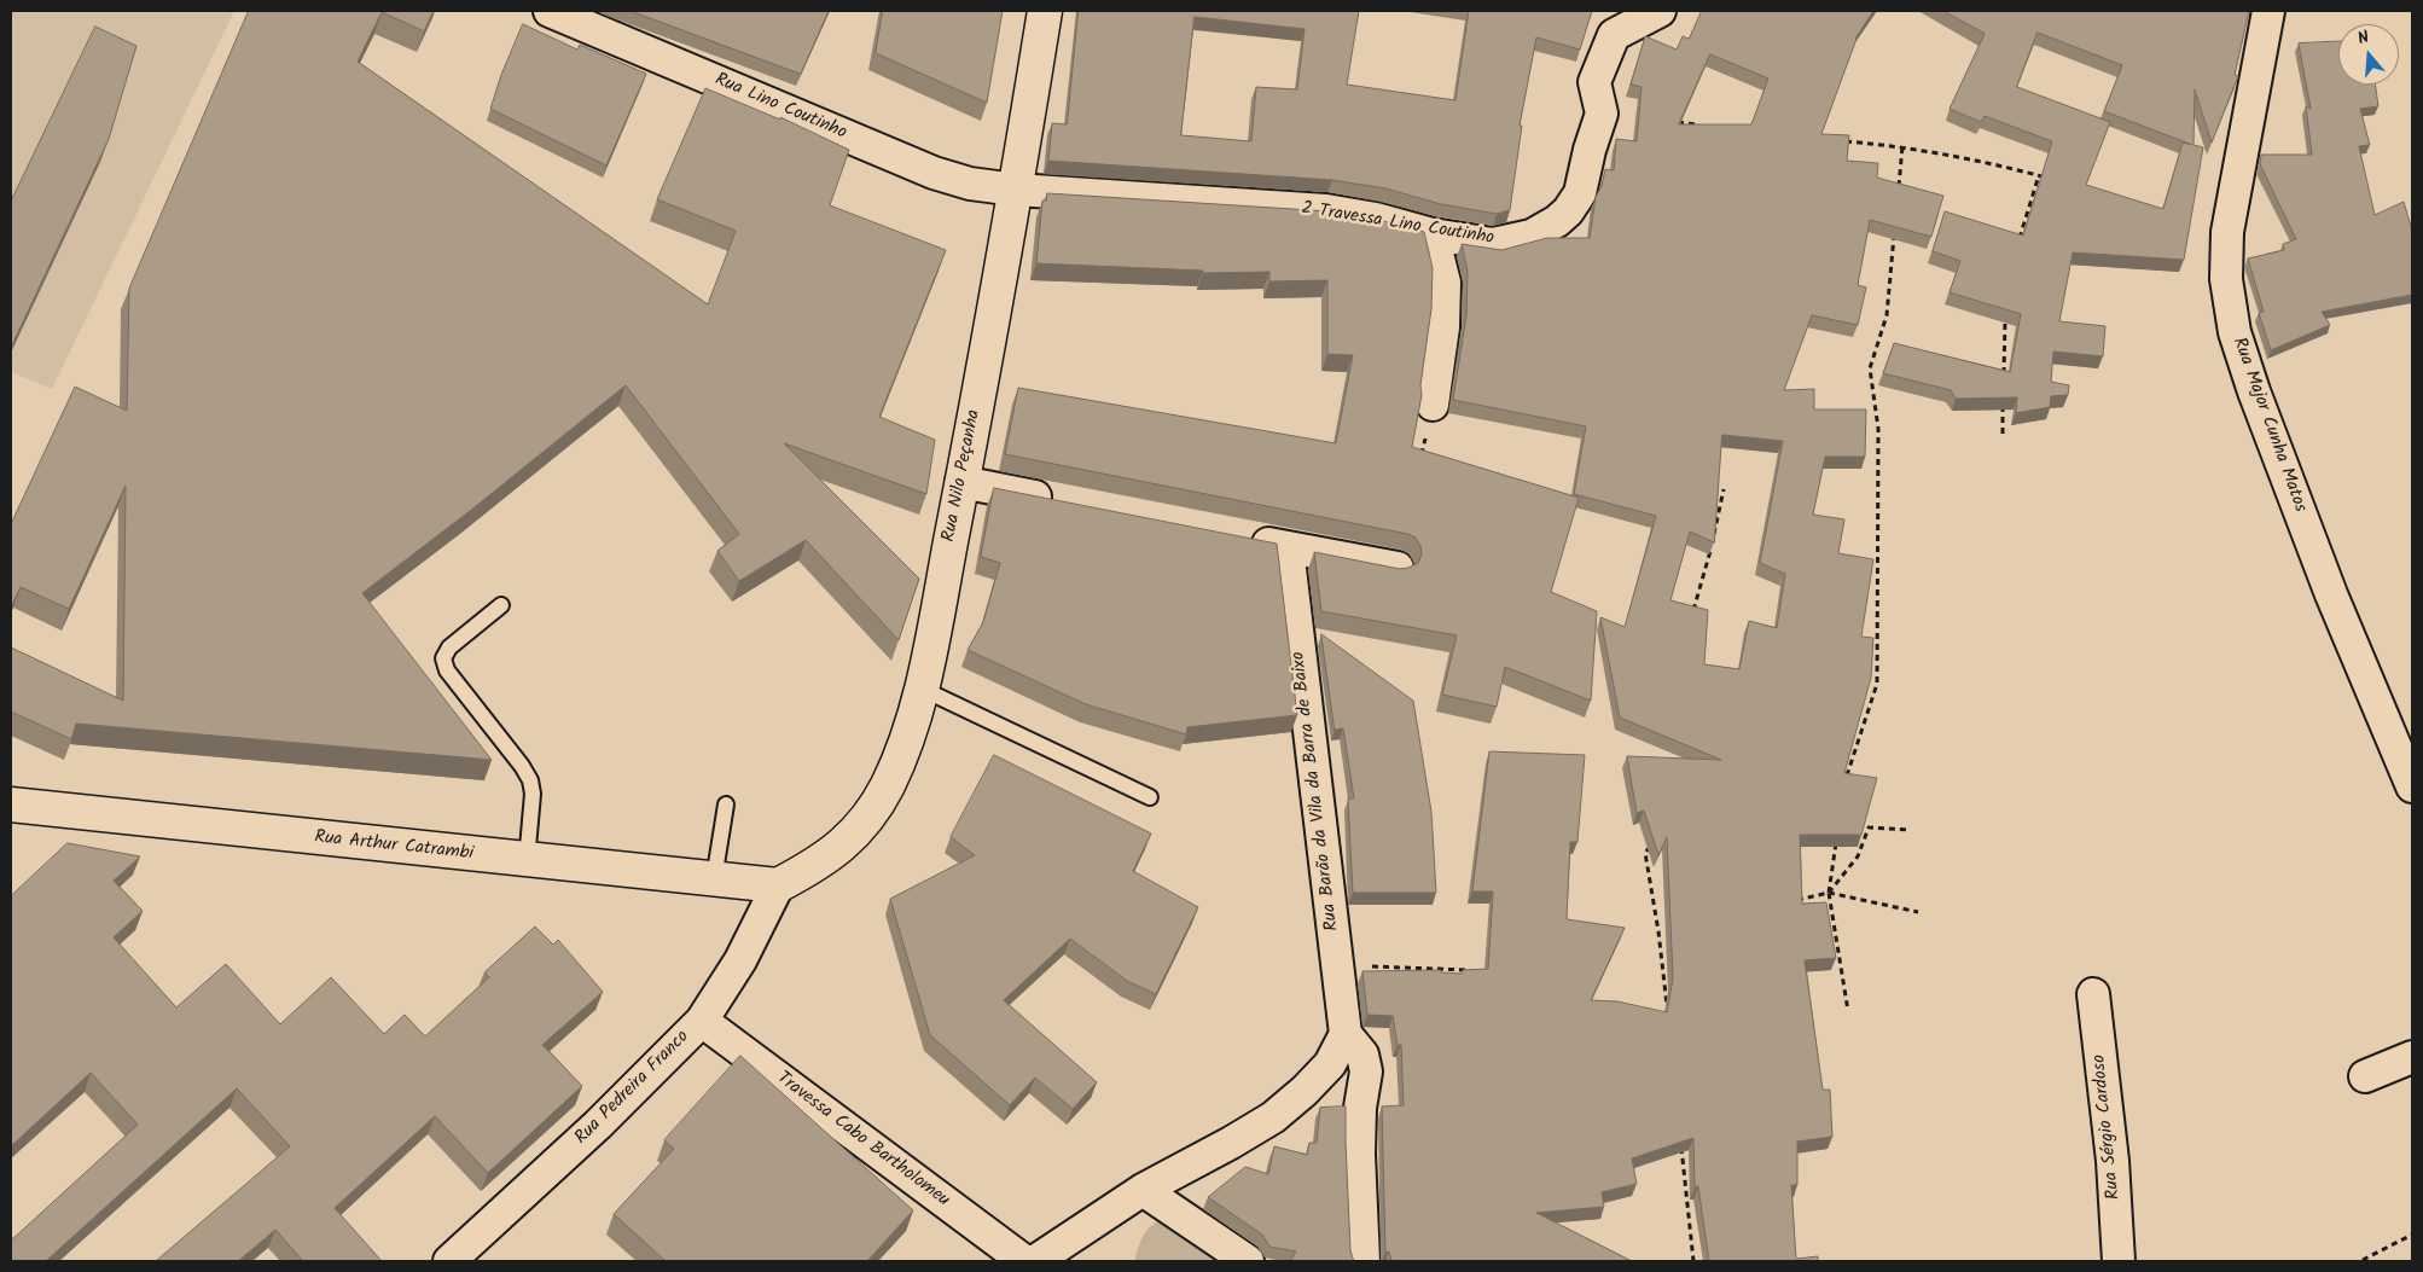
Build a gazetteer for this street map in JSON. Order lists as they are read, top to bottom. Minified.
{"streets":{"main road":["Rua Nilo Peçanha","Rua Arthur Catrambi"],"street":["Rua Lino Coutinho","2 Travessa Lino Coutinho","Rua Major Cunha Matos","Rua Barão da Vila da Barra de Baixo","Rua Pedreira Franco","Rua Sérgio Cardoso","Travessa Cabo Bartholomeu"]},"crossings":[["Rua Lino Coutinho","2 Travessa Lino Coutinho"],["Rua Lino Coutinho","Rua Nilo Peçanha"],["2 Travessa Lino Coutinho","Rua Nilo Peçanha"],["Rua Nilo Peçanha","Rua Arthur Catrambi"],["Rua Nilo Peçanha","Rua Pedreira Franco"],["Rua Arthur Catrambi","Rua Pedreira Franco"],["Rua Pedreira Franco","Travessa Cabo Bartholomeu"]],"north":"top"}
